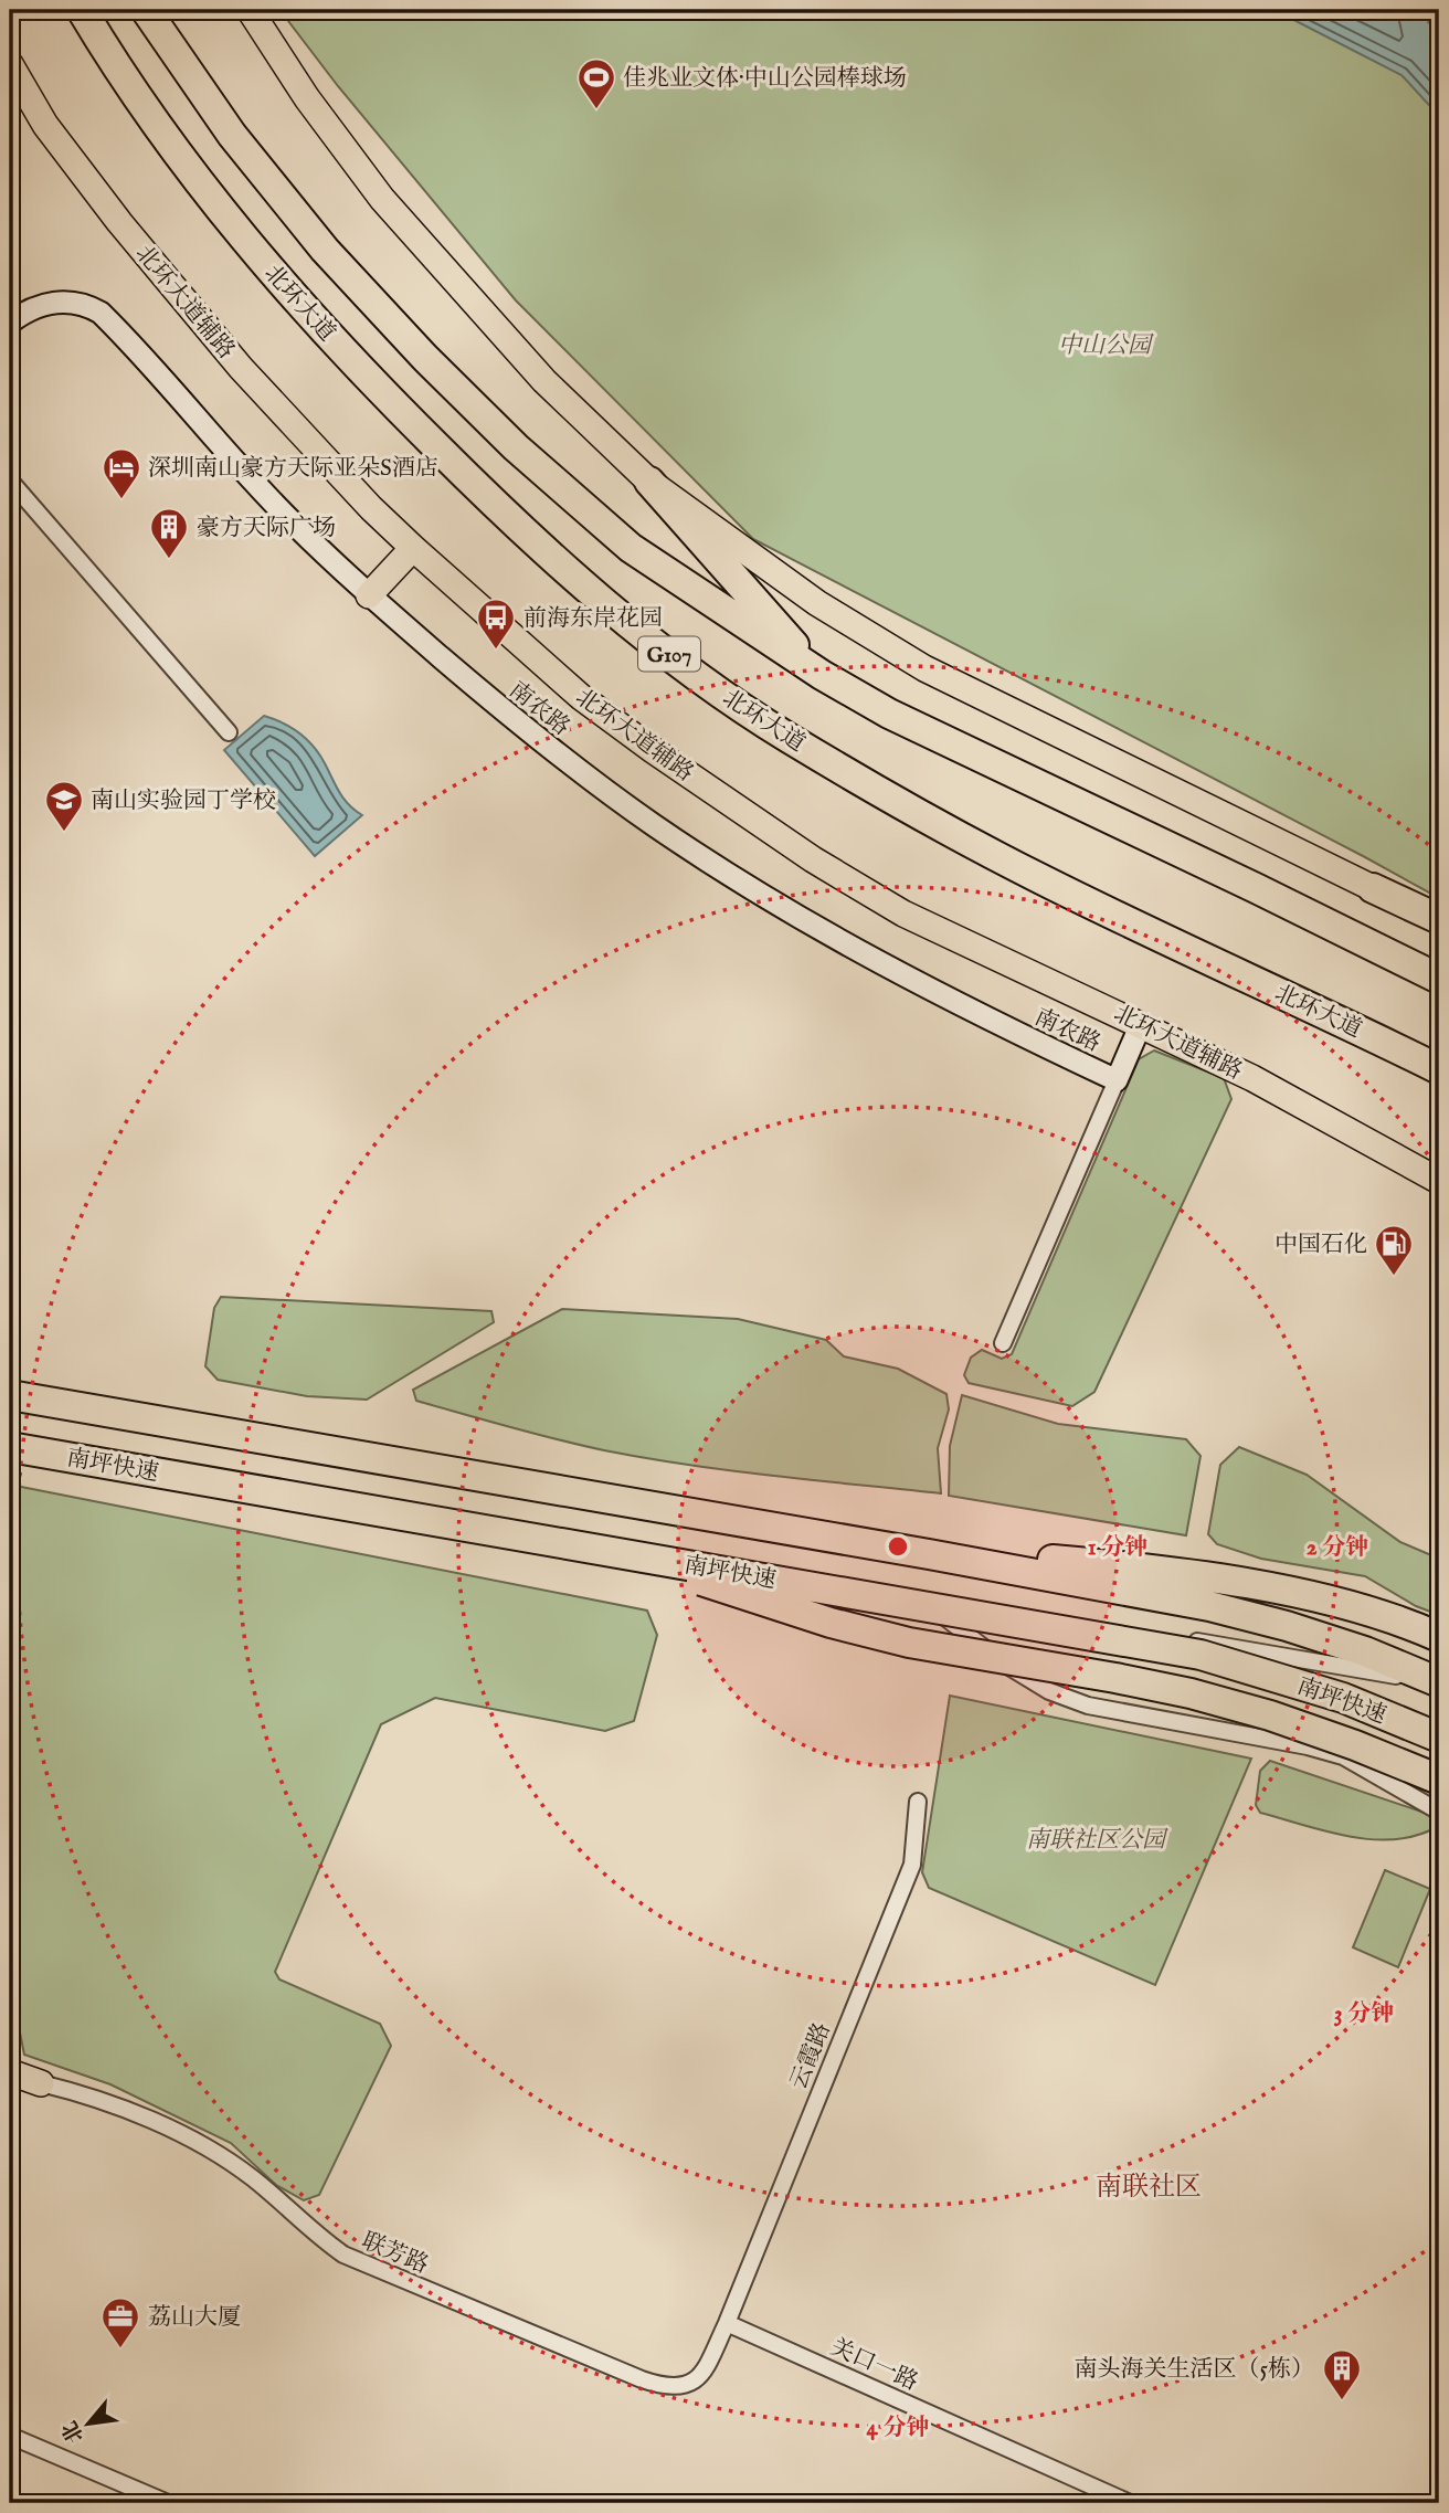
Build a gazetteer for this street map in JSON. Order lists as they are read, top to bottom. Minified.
{"streets":{"highway":["北环大道","G107","南坪快速"],"main road":["北环大道辅路"],"street":["南农路","云霞路","联芳路","关口一路"]},"crossings":[["北环大道辅路","南农路"],["云霞路","联芳路"],["云霞路","关口一路"],["联芳路","关口一路"]],"districts":["南联社区"],"parks":["中山公园","南联社区公园"],"places":{"sports":["佳兆业文体·中山公园棒球场"],"hotel":["深圳南山豪方天际亚朵S酒店"],"building":["豪方天际广场","南头海关生活区（5栋）"],"bus stop":["前海东岸花园"],"school or university":["南山实验园丁学校"],"fuel station":["中国石化"],"office":["荔山大厦"]},"north":"bottom left","rings":["1 分钟","2 分钟","3 分钟","4 分钟"]}
